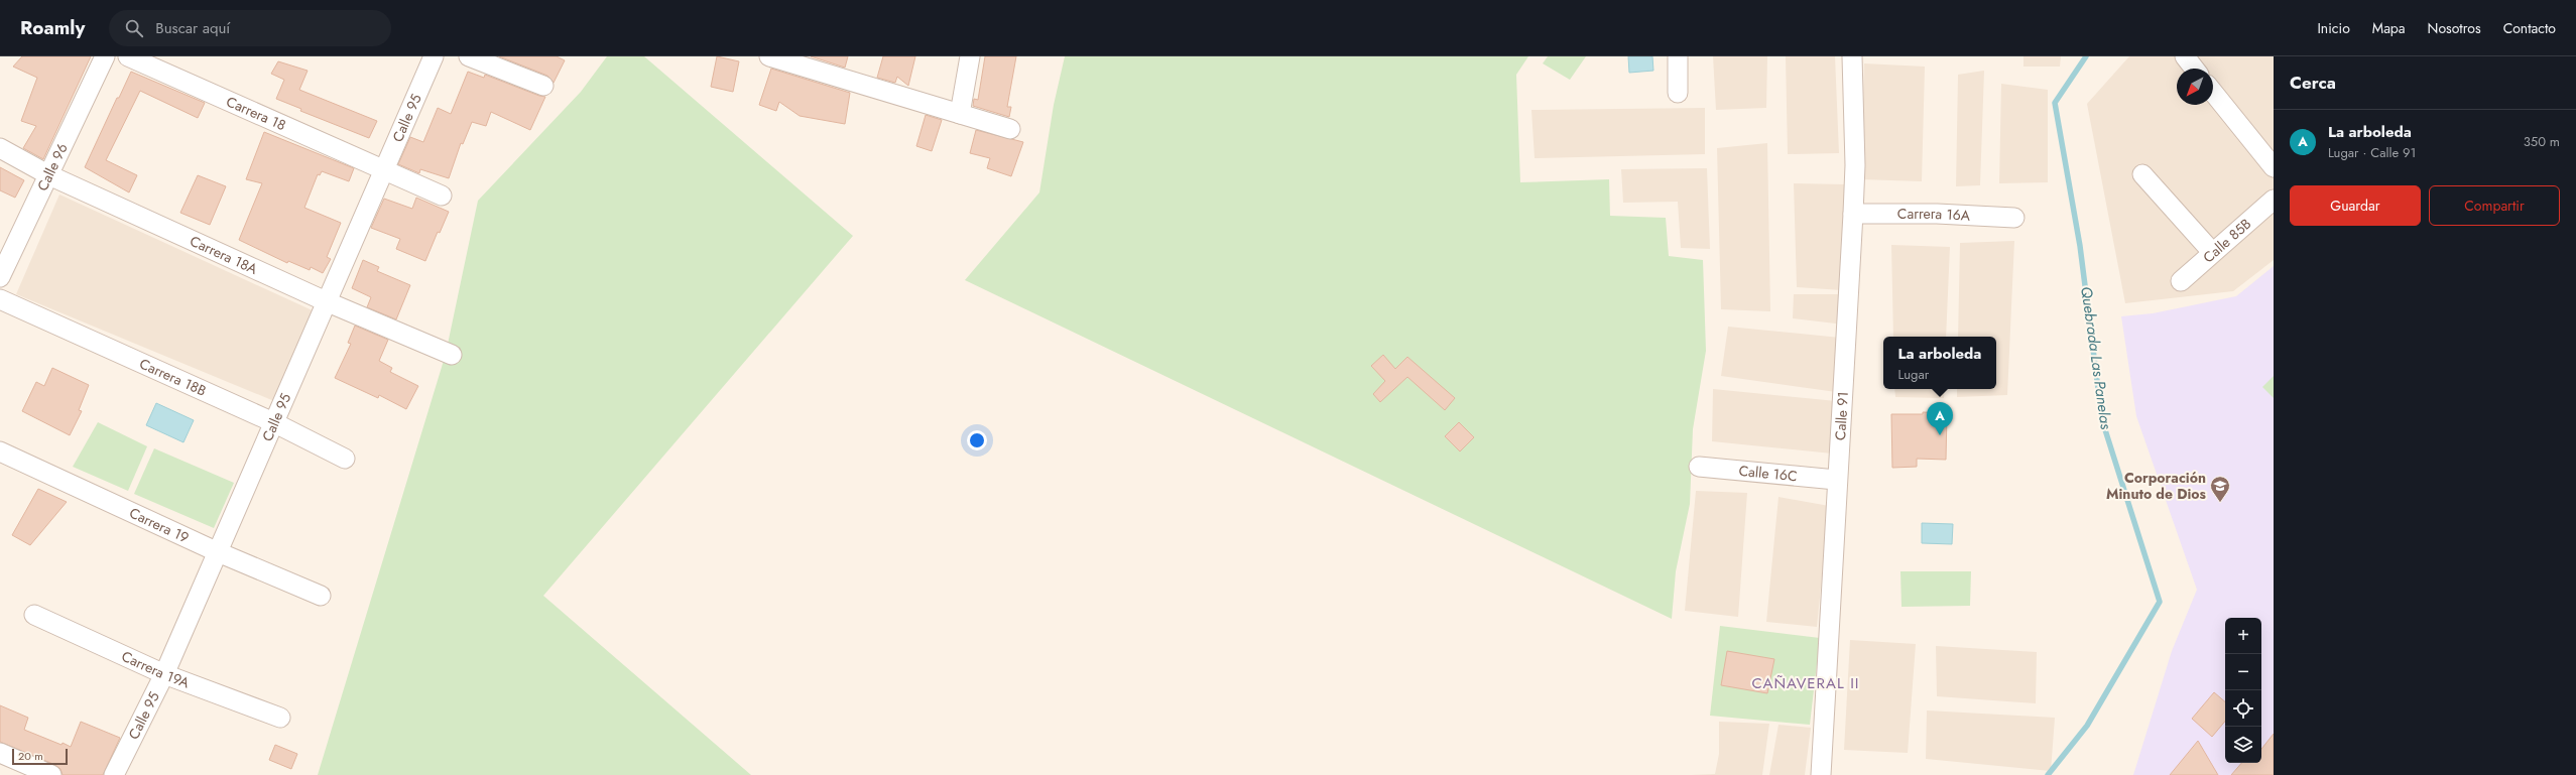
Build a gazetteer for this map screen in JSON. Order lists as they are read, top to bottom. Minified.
{"streets":{"street":["Carrera 18","Calle 95","Calle 96","Carrera 16A","Calle 85B","Carrera 18A","Carrera 18B","Calle 91","Calle 16C","Carrera 19","Carrera 19A"]},"crossings":[["Carrera 18","Calle 95"],["Calle 95","Carrera 18A"],["Calle 95","Carrera 18B"],["Calle 95","Carrera 19"],["Calle 95","Carrera 19A"],["Calle 96","Carrera 18A"],["Carrera 16A","Calle 91"],["Calle 91","Calle 16C"]],"districts":["CAÑAVERAL II"],"water":["Quebrada Las Panelas"],"places":{"school or university":["Corporación Minuto de Dios"]},"scale_bar":"20 m","north":"bottom left","page":{"header":"Roamly","search":"Buscar aquí","nav":["Inicio","Mapa","Nosotros","Contacto"],"heading":"Cerca","list":[{"mark":"A","name":"La arboleda","note":"Lugar · Calle 91","value":"350 m"}],"buttons":["Guardar","Compartir"],"popup":["La arboleda","Lugar"],"pins":"A","map_buttons":["+","−"],"scale":"20 m"}}
